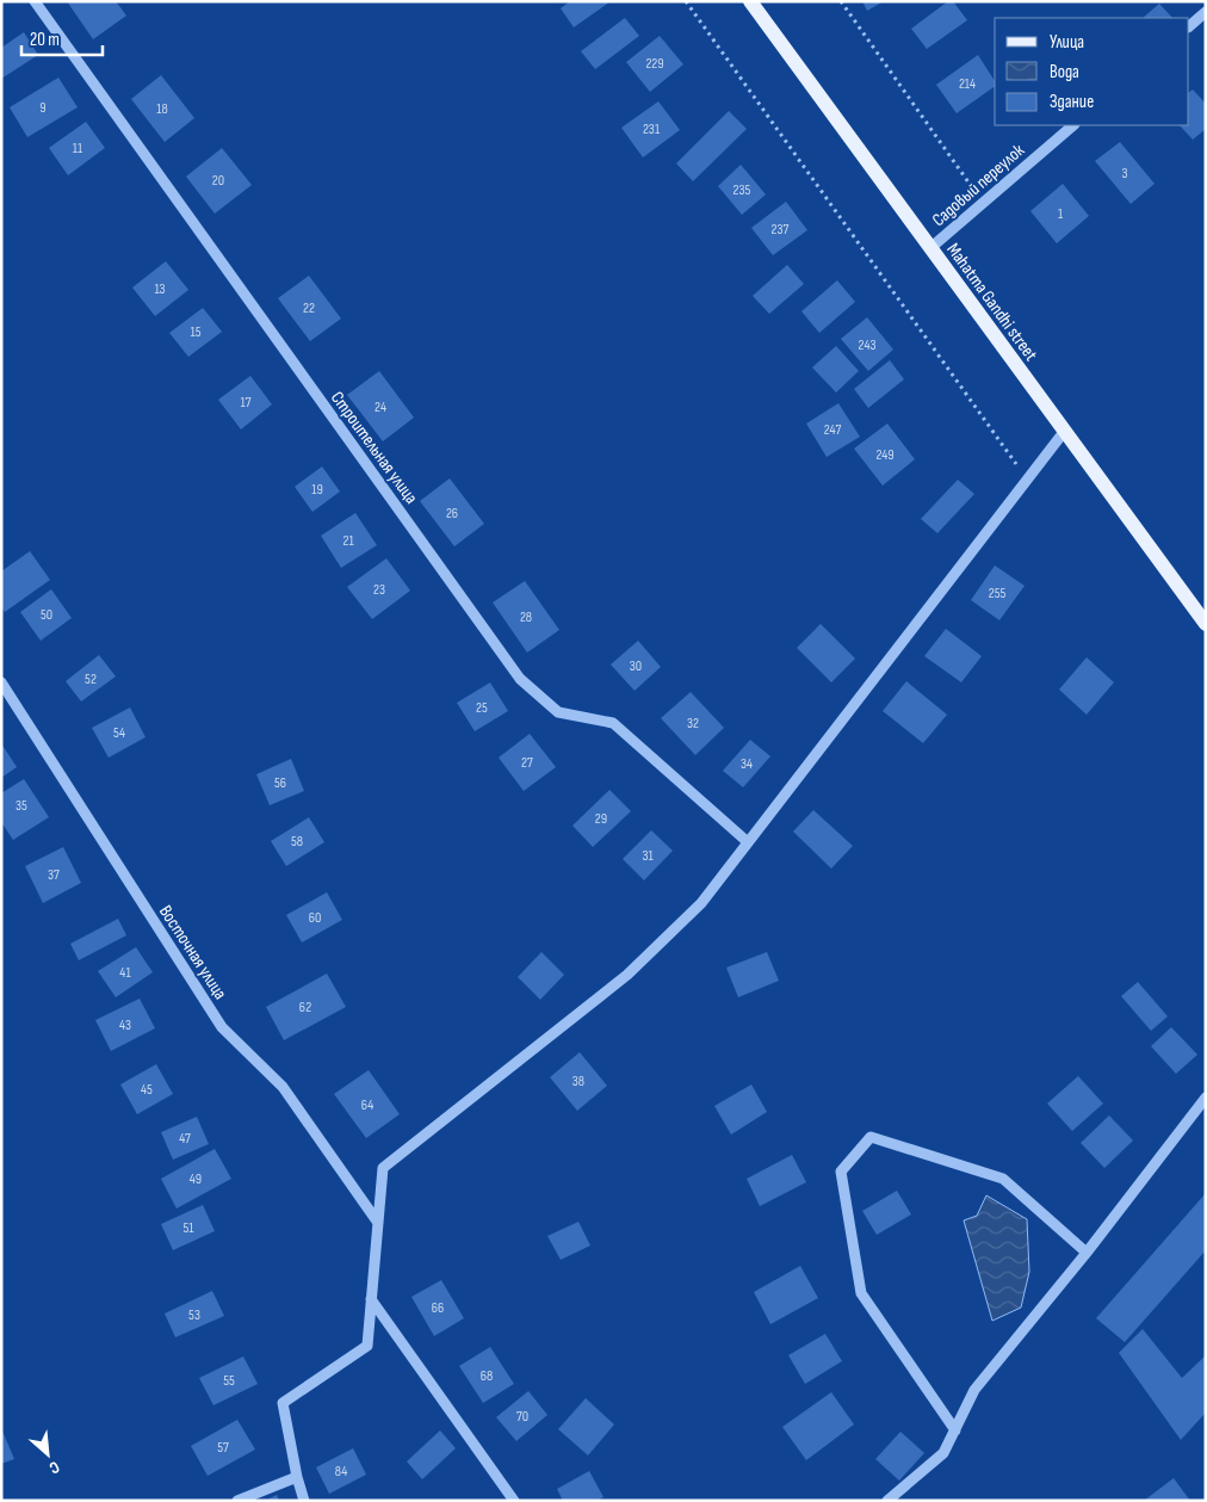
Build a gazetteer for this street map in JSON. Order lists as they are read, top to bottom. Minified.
{"streets":{"main road":["Mahatma Gandhi street"],"street":["Садовый переулок","Строительная улица","Восточная улица"]},"crossings":[["Садовый переулок","Mahatma Gandhi street"]],"house_numbers":["229","214","9","18","231","11","3","20","235","1","237","13","22","15","243","17","24","247","249","19","26","21","23","255","50","28","30","52","25","32","54","27","34","56","35","29","58","31","37","60","41","62","43","38","45","64","47","49","51","66","53","68","55","70","57","84"],"legend":["Улица","Вода","Здание"],"scale_bar":"20 m","north":"bottom right"}
